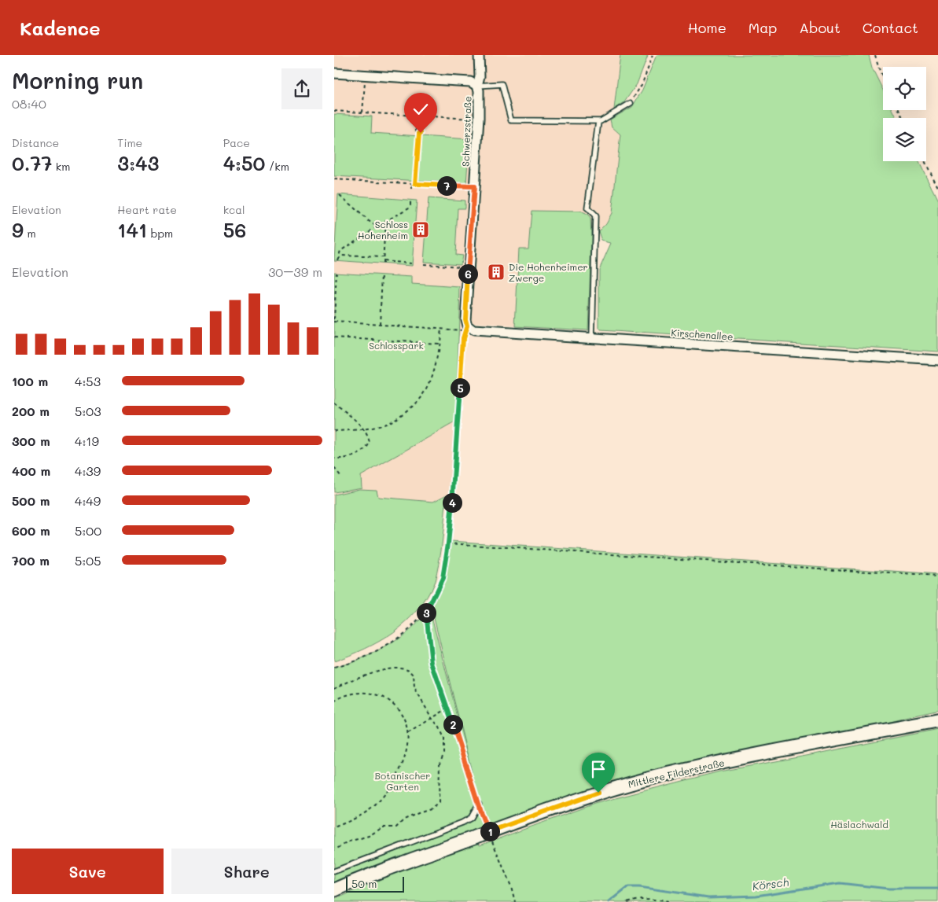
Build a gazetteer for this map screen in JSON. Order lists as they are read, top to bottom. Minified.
{"streets":{"main road":["Mittlere Filderstraße"],"street":["Schwerzstraße","Kirschenallee"]},"crossings":[["Schwerzstraße","Kirschenallee"]],"water":["Körsch"],"parks":["Schlosspark","Botanischer Garten","Häslachwald"],"places":{"building":["Schloss Hohenheim","Die Hohenheimer Zwerge"]},"scale_bar":"50 m","page":{"header":"Kadence","nav":["Home","Map","About","Contact"],"heading":["Morning run","08:40"],"stats":[["Distance","0.77 km"],["Time","3:43"],["Pace","4:50 /km"],["Elevation","9 m"],["Heart rate","141 bpm"],["kcal","56"]],"pins":["7","6","5","4","3","2","1"],"chart":["Elevation","30–39 m"],"list":[{"name":"100 m","note":"4:53"},{"name":"200 m","note":"5:03"},{"name":"300 m","note":"4:19"},{"name":"400 m","note":"4:39"},{"name":"500 m","note":"4:49"},{"name":"600 m","note":"5:00"},{"name":"700 m","note":"5:05"}],"buttons":["Save","Share"],"scale":"50 m"}}
